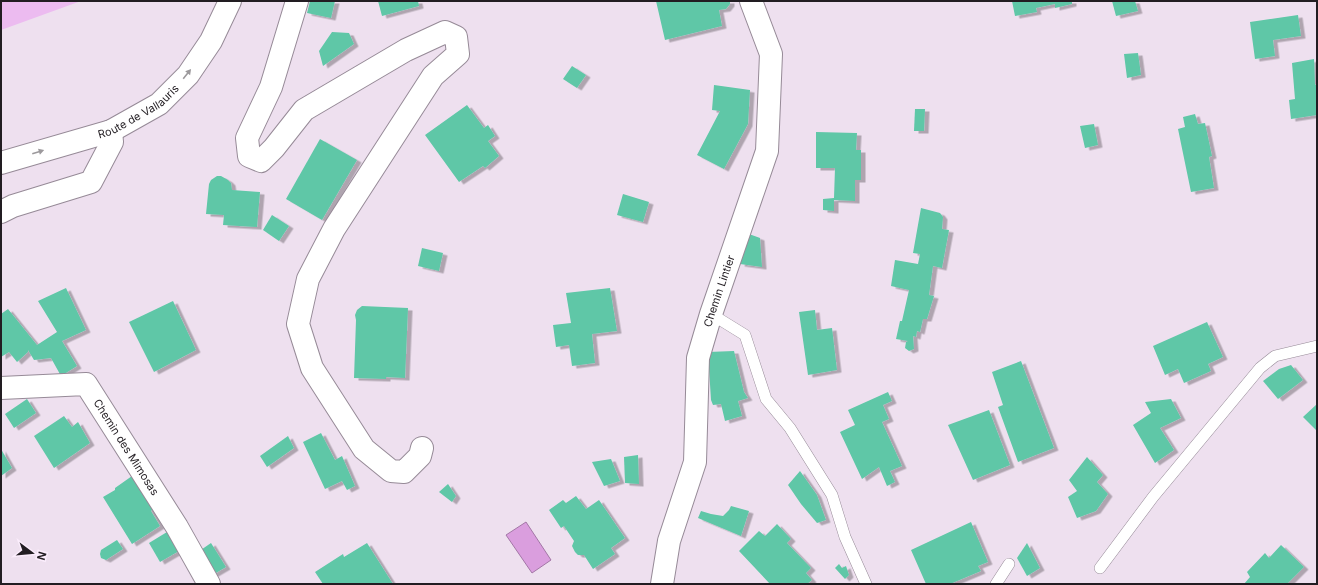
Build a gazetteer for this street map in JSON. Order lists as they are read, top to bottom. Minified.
{"streets":{"street":["Route de Vallauris","Chemin Lintier","Chemin des Mimosas"]},"north":"right"}
